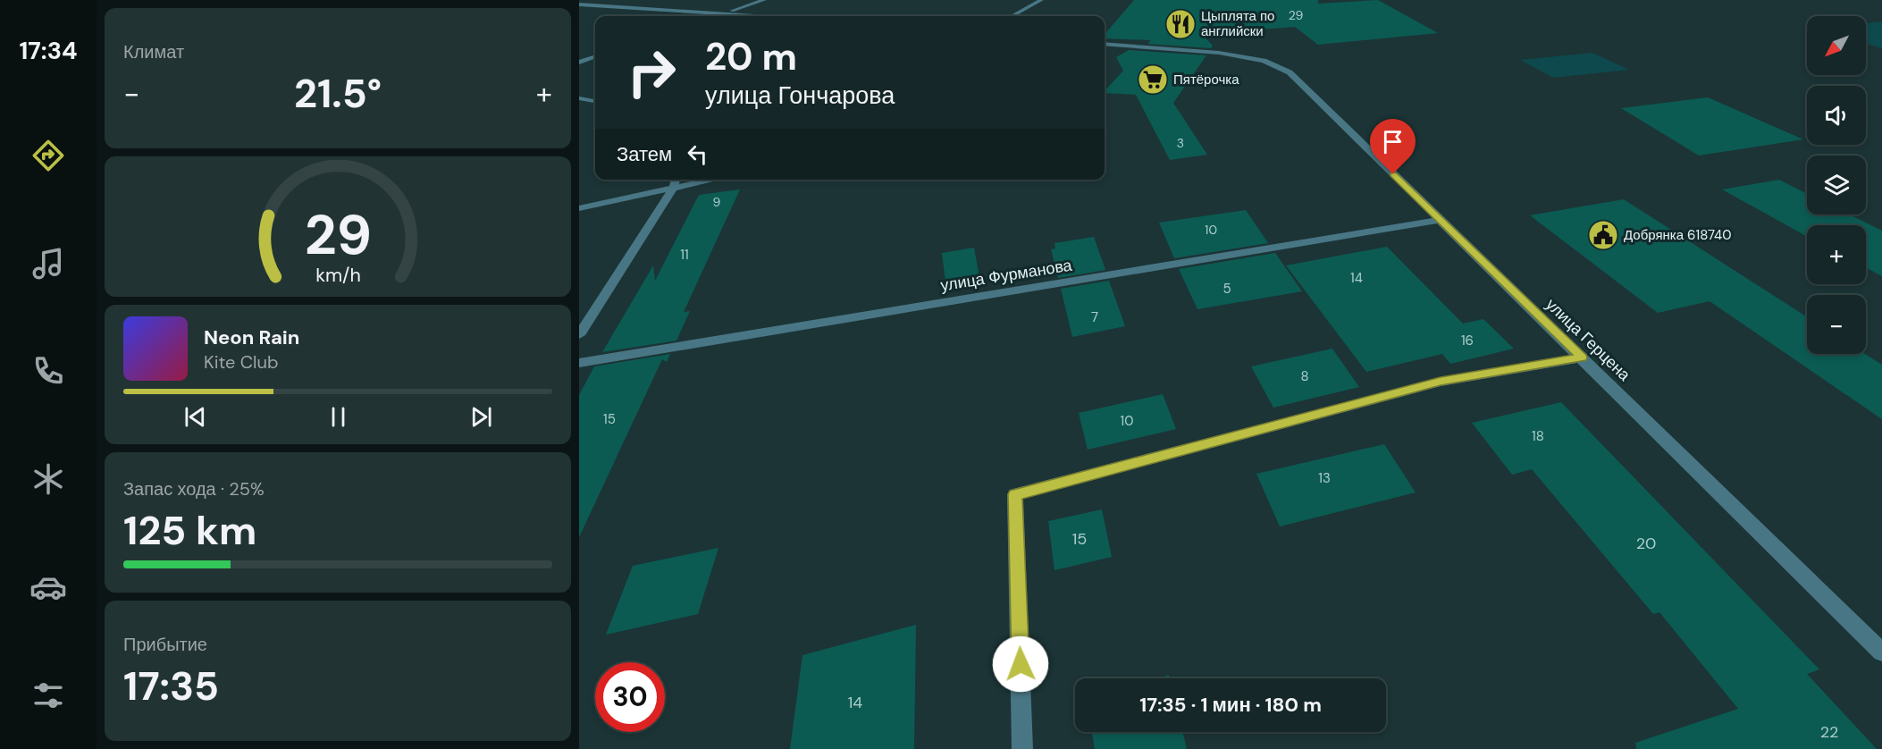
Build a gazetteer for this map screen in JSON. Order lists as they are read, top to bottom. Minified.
{"streets":{"street":["улица Фурманова","улица Герцена"]},"crossings":[["улица Фурманова","улица Герцена"]],"places":{"restaurant":["Цыплята по английски"],"supermarket":["Пятёрочка"],"public building":["Добрянка 618740"]},"house_numbers":["29","3","9","10","11","14","5","7","16","8","15","10","18","13","15","20","14","22"],"north":"bottom left","page":{"tabs":"17:34","tile":["Климат",["Запас хода · 25%","125 km"],["Прибытие","17:35"]],"map_buttons":["+","−"],"turn":["20 m","улица Гончарова"],"heat":["−","21.5°","+"],"then":"Затем","song":["Neon Rain","Kite Club"],"limit":"30","trip":"17:35 · 1 мин · 180 m","gauge":["29","km/h"]}}
